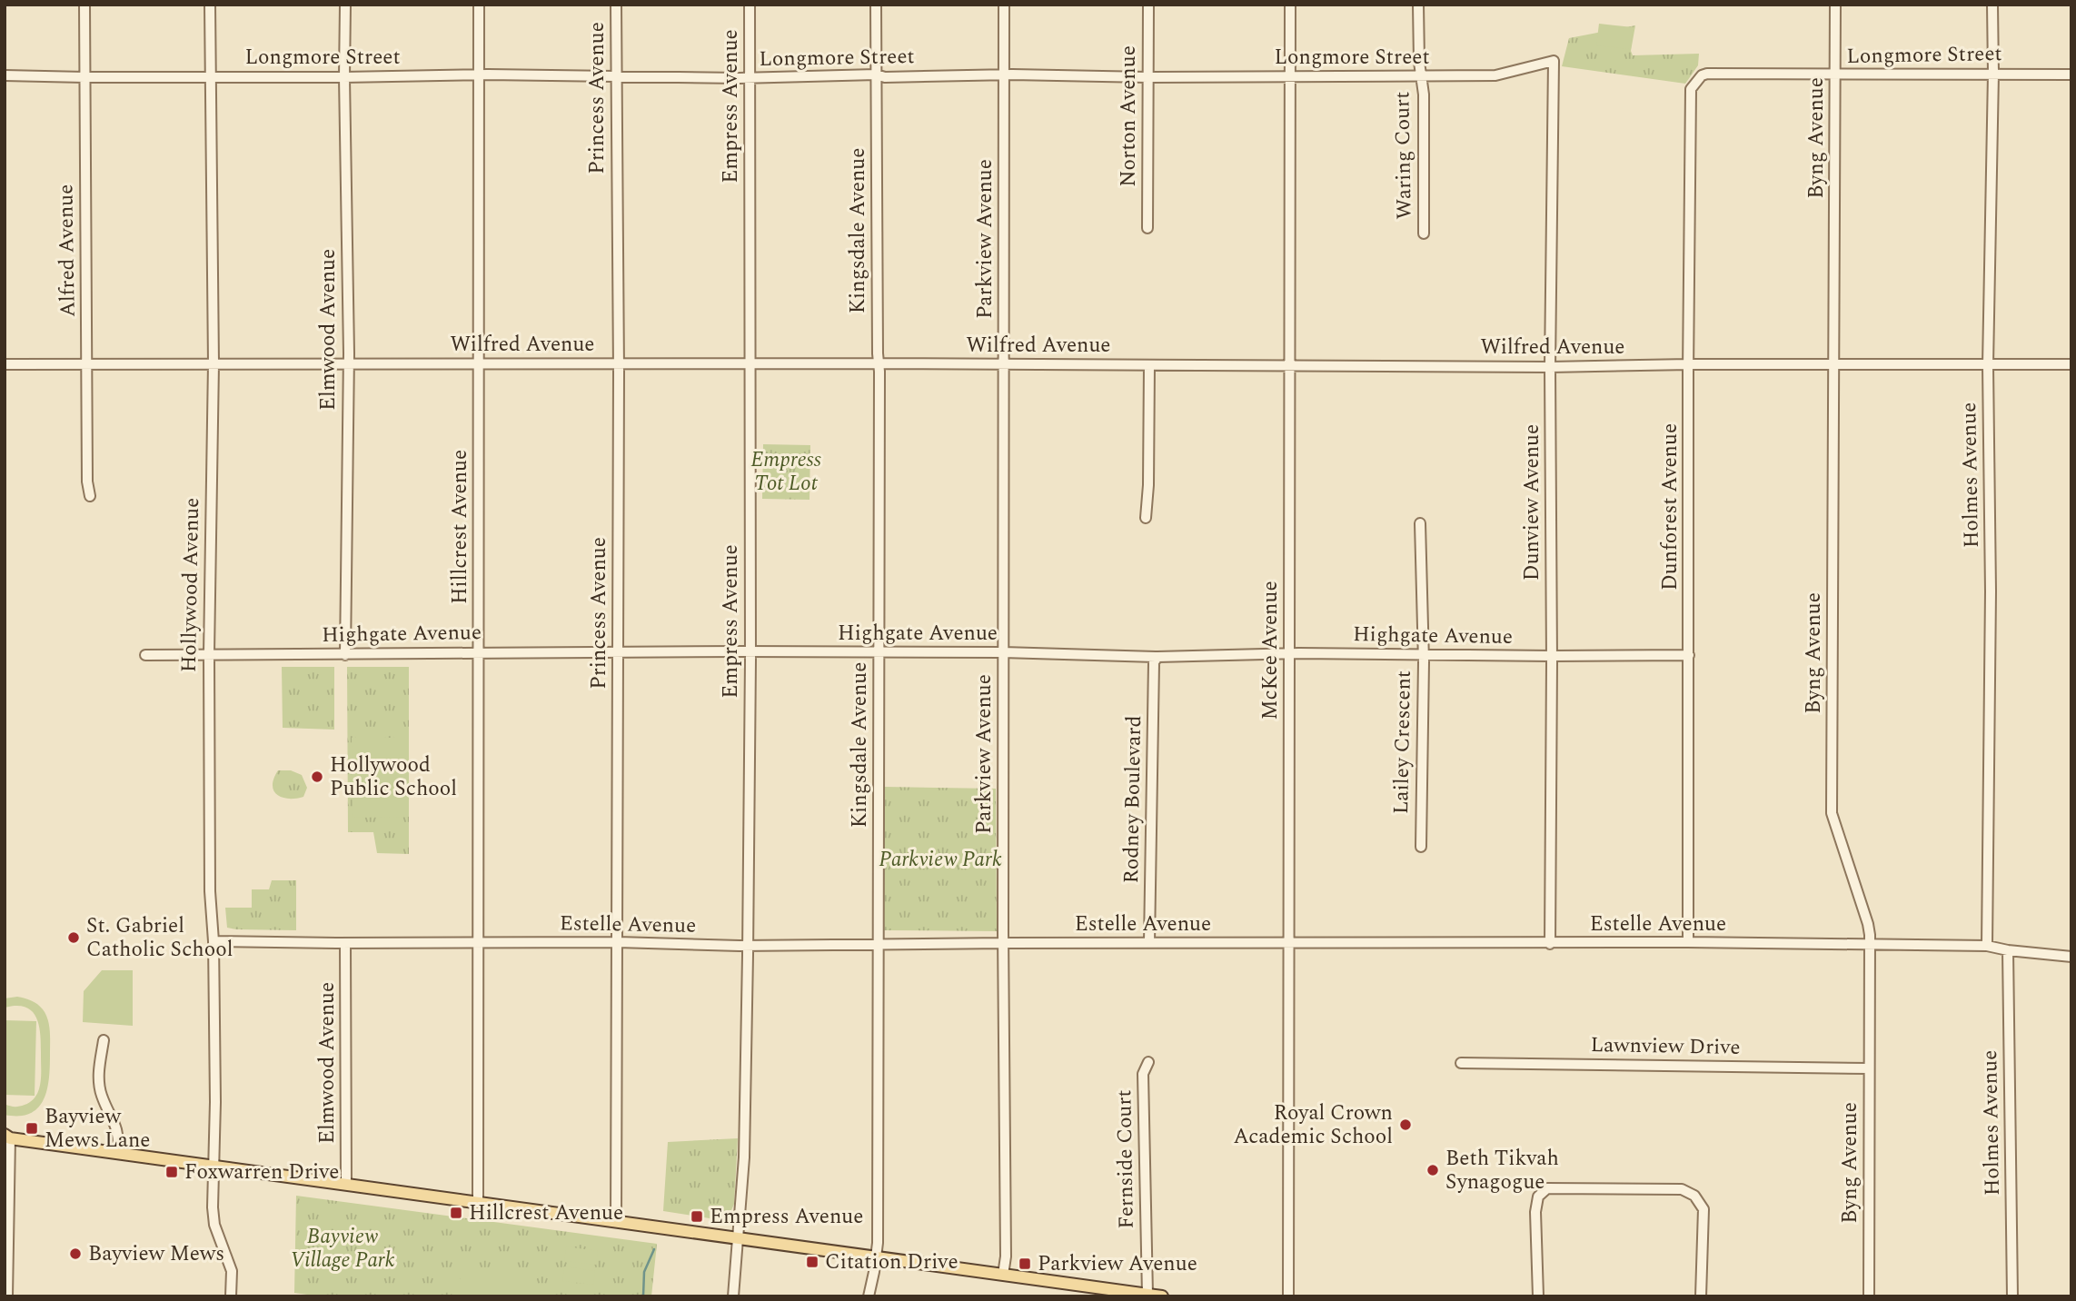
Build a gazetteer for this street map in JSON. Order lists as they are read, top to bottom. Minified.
{"streets":{"street":["Longmore Street","Princess Avenue","Empress Avenue","Norton Avenue","Byng Avenue","Waring Court","Kingsdale Avenue","Parkview Avenue","Alfred Avenue","Elmwood Avenue","Wilfred Avenue","Holmes Avenue","Dunview Avenue","Dunforest Avenue","Hillcrest Avenue","Hollywood Avenue","Highgate Avenue","McKee Avenue","Lailey Crescent","Rodney Boulevard","Estelle Avenue","Lawnview Drive","Fernside Court"]},"crossings":[["Longmore Street","Princess Avenue"],["Longmore Street","Empress Avenue"],["Longmore Street","Norton Avenue"],["Longmore Street","Byng Avenue"],["Longmore Street","Waring Court"],["Longmore Street","Kingsdale Avenue"],["Longmore Street","Parkview Avenue"],["Longmore Street","Alfred Avenue"],["Longmore Street","Elmwood Avenue"],["Longmore Street","Holmes Avenue"],["Longmore Street","Dunview Avenue"],["Longmore Street","Dunforest Avenue"],["Longmore Street","Hillcrest Avenue"],["Longmore Street","Hollywood Avenue"],["Longmore Street","McKee Avenue"],["Princess Avenue","Wilfred Avenue"],["Princess Avenue","Highgate Avenue"],["Princess Avenue","Estelle Avenue"],["Empress Avenue","Wilfred Avenue"],["Empress Avenue","Highgate Avenue"],["Empress Avenue","Estelle Avenue"],["Byng Avenue","Wilfred Avenue"],["Byng Avenue","Estelle Avenue"],["Byng Avenue","Lawnview Drive"],["Kingsdale Avenue","Wilfred Avenue"],["Kingsdale Avenue","Highgate Avenue"],["Kingsdale Avenue","Estelle Avenue"],["Parkview Avenue","Wilfred Avenue"],["Parkview Avenue","Highgate Avenue"],["Parkview Avenue","Estelle Avenue"],["Alfred Avenue","Wilfred Avenue"],["Elmwood Avenue","Wilfred Avenue"],["Elmwood Avenue","Highgate Avenue"],["Elmwood Avenue","Estelle Avenue"],["Wilfred Avenue","Holmes Avenue"],["Wilfred Avenue","Dunview Avenue"],["Wilfred Avenue","Dunforest Avenue"],["Wilfred Avenue","Hillcrest Avenue"],["Wilfred Avenue","Hollywood Avenue"],["Wilfred Avenue","McKee Avenue"],["Holmes Avenue","Estelle Avenue"],["Dunview Avenue","Highgate Avenue"],["Dunview Avenue","Estelle Avenue"],["Dunforest Avenue","Highgate Avenue"],["Dunforest Avenue","Estelle Avenue"],["Hillcrest Avenue","Highgate Avenue"],["Hillcrest Avenue","Estelle Avenue"],["Hollywood Avenue","Highgate Avenue"],["Hollywood Avenue","Estelle Avenue"],["Highgate Avenue","McKee Avenue"],["Highgate Avenue","Lailey Crescent"],["Highgate Avenue","Rodney Boulevard"],["McKee Avenue","Estelle Avenue"],["Rodney Boulevard","Estelle Avenue"]],"parks":["Empress Tot Lot","Parkview Park","Bayview Village Park"],"places":{"other":["Hollywood Public School","St. Gabriel Catholic School","Royal Crown Academic School","Beth Tikvah Synagogue","Bayview Mews"],"transit":["Bayview Mews Lane","Foxwarren Drive","Hillcrest Avenue","Empress Avenue","Citation Drive","Parkview Avenue"]}}
